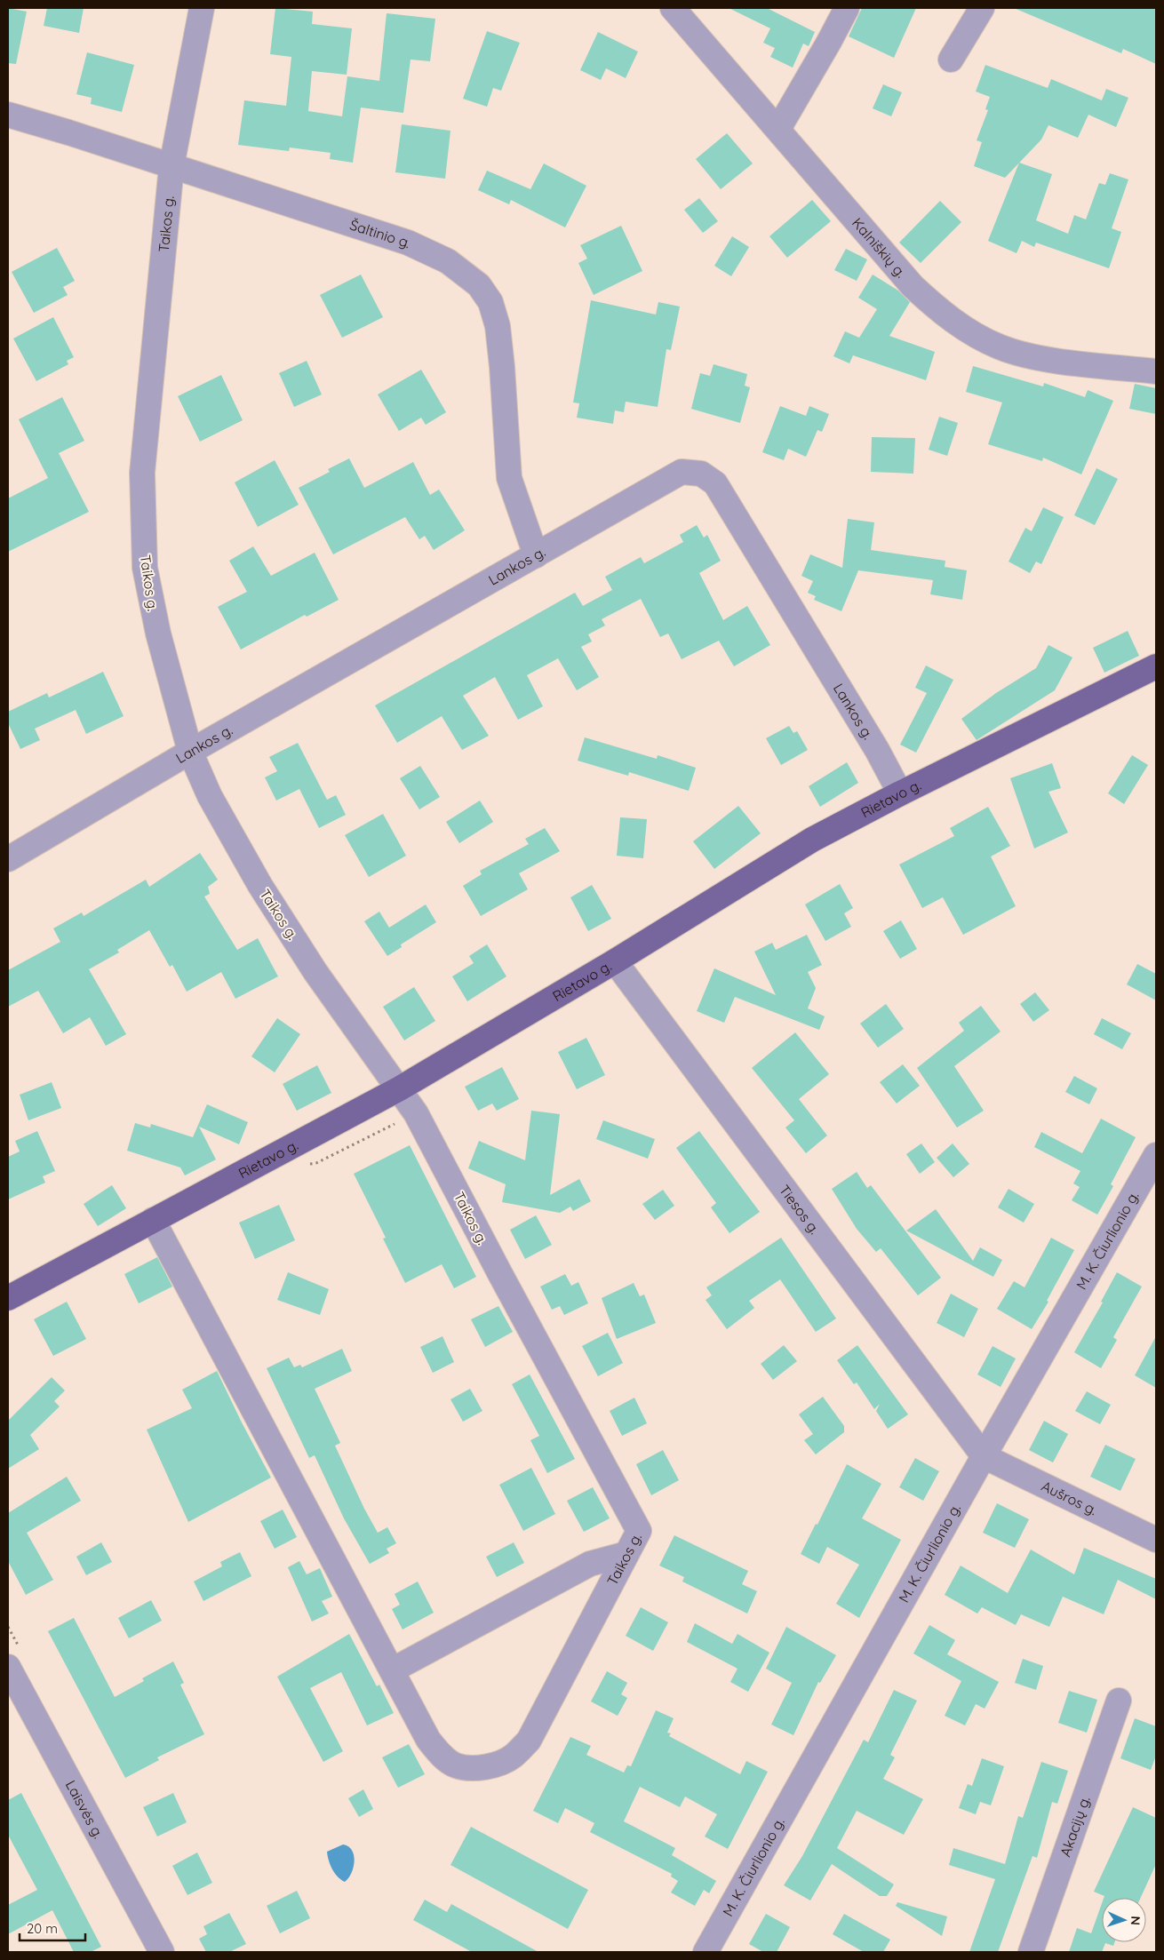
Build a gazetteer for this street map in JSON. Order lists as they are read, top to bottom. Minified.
{"streets":{"main road":["Rietavo g."],"street":["Taikos g.","Šaltinio g.","Kalniškių g.","Lankos g.","Tiesos g.","M. K. Čiurlionio g.","Aušros g.","Laisvės g.","Akacijų g."]},"crossings":[["Taikos g.","Šaltinio g."],["Taikos g.","Lankos g."],["Taikos g.","Rietavo g."],["Šaltinio g.","Lankos g."],["Lankos g.","Rietavo g."],["Rietavo g.","Tiesos g."],["Tiesos g.","M. K. Čiurlionio g."],["Tiesos g.","Aušros g."],["M. K. Čiurlionio g.","Aušros g."]],"scale_bar":"20 m","north":"right"}
